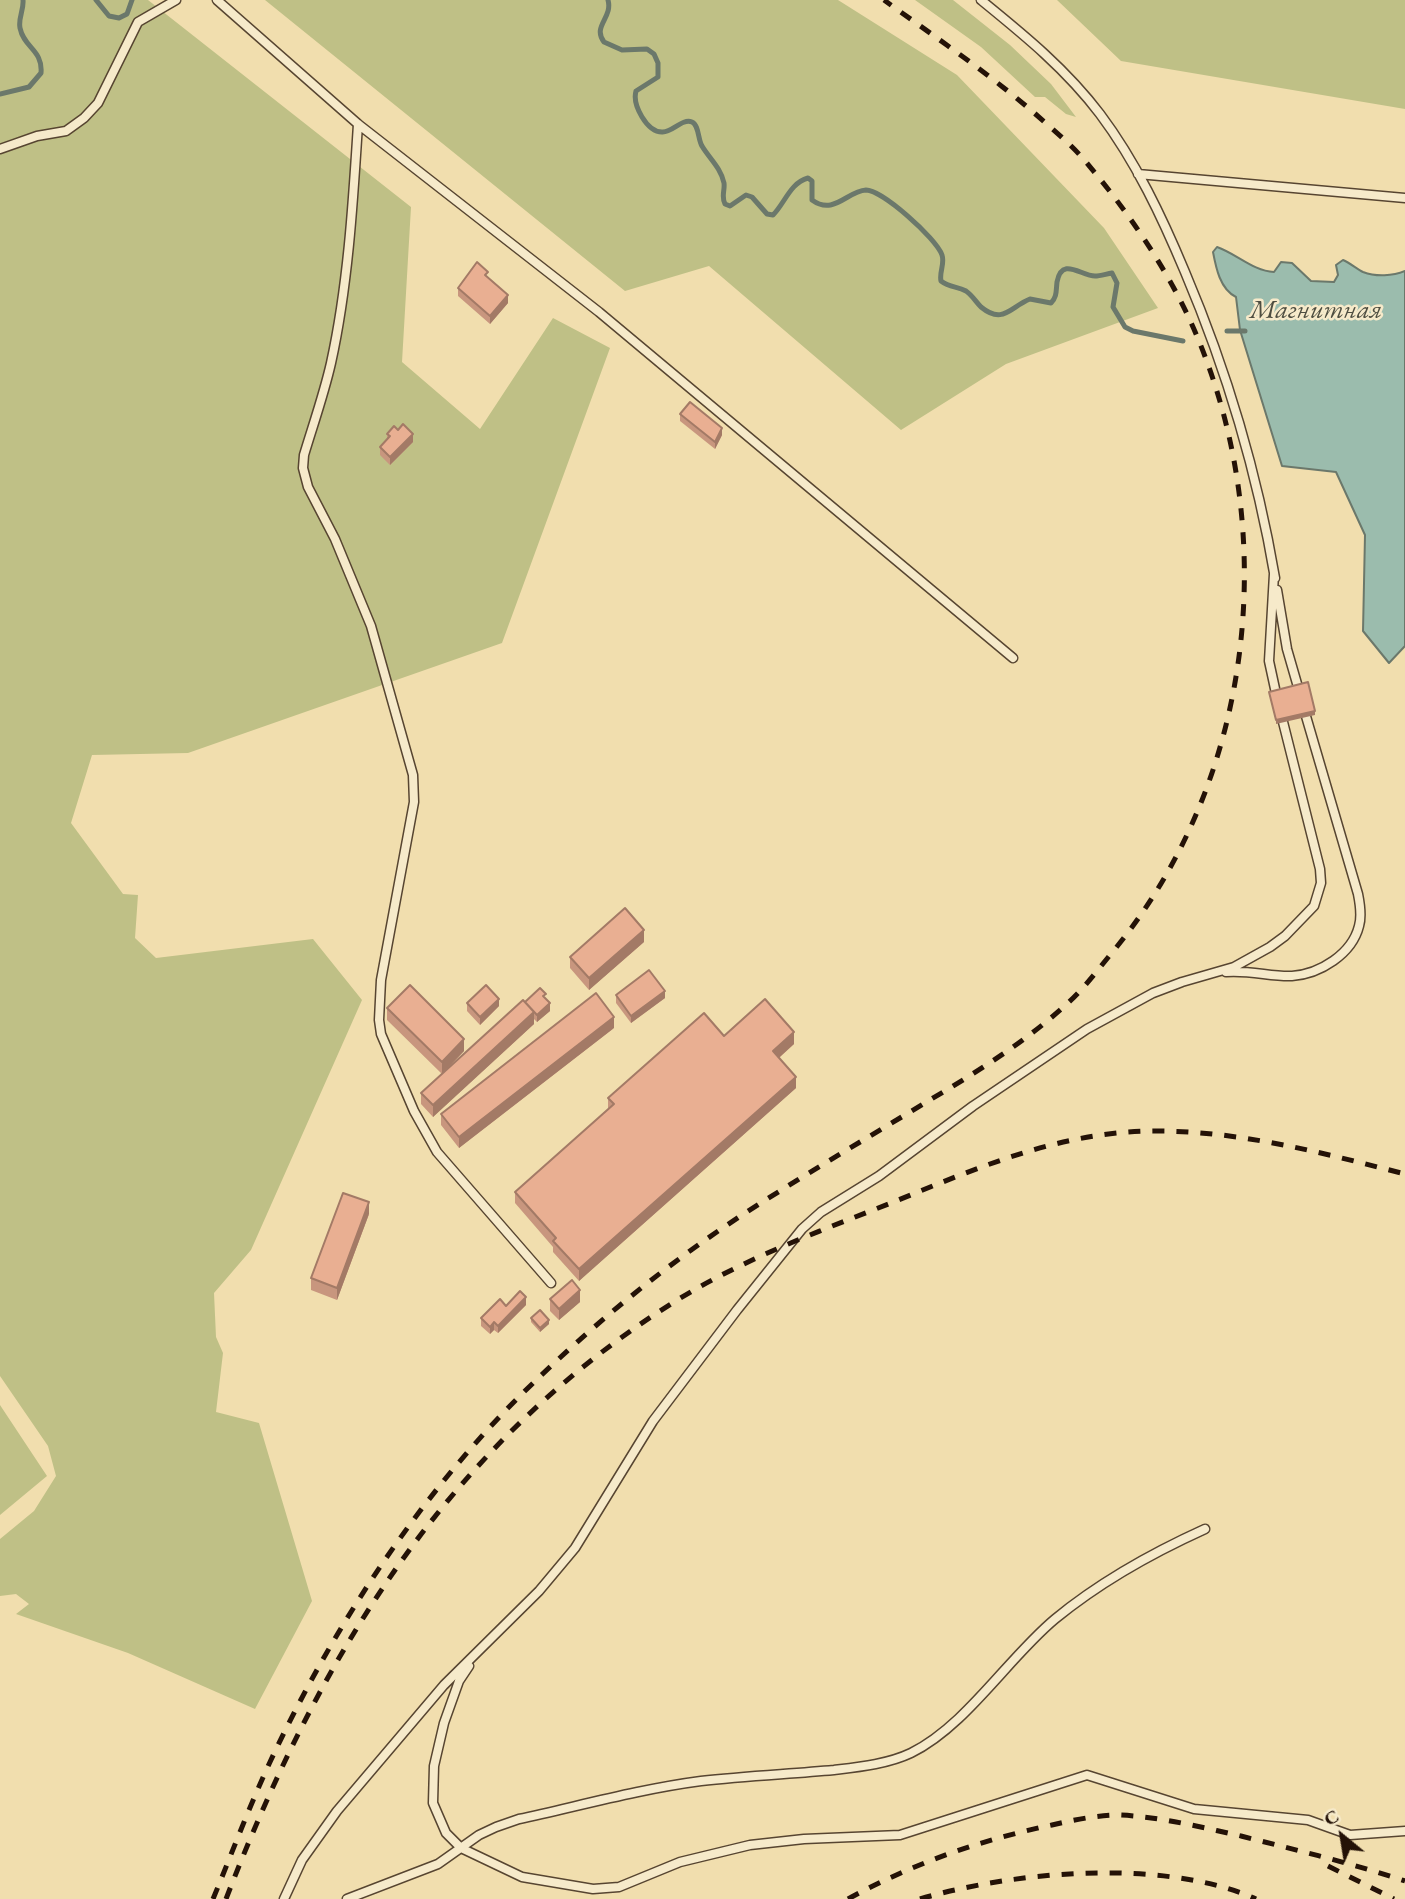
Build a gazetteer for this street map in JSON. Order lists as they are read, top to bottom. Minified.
{"water":["Магнитная"],"north":"top left"}
